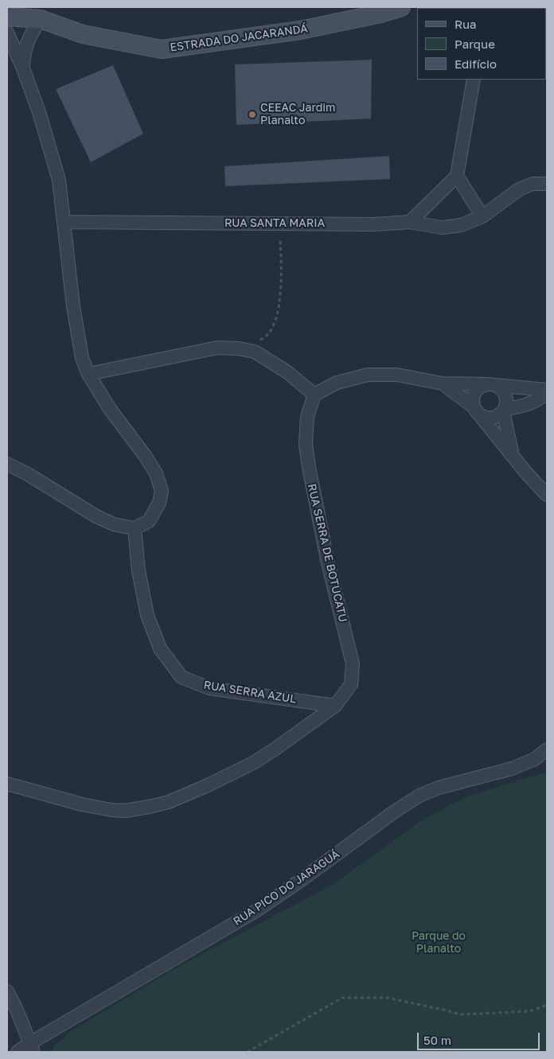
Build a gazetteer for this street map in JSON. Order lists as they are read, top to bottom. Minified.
{"streets":{"main road":["ESTRADA DO JACARANDÁ"],"street":["RUA SANTA MARIA","RUA SERRA DE BOTUCATU","RUA SERRA AZUL","RUA PICO DO JARAGUÁ"]},"crossings":[["RUA SERRA DE BOTUCATU","RUA SERRA AZUL"]],"parks":["Parque do Planalto"],"places":["CEEAC Jardim Planalto"],"legend":["Rua","Parque","Edifício"],"scale_bar":"50 m"}
